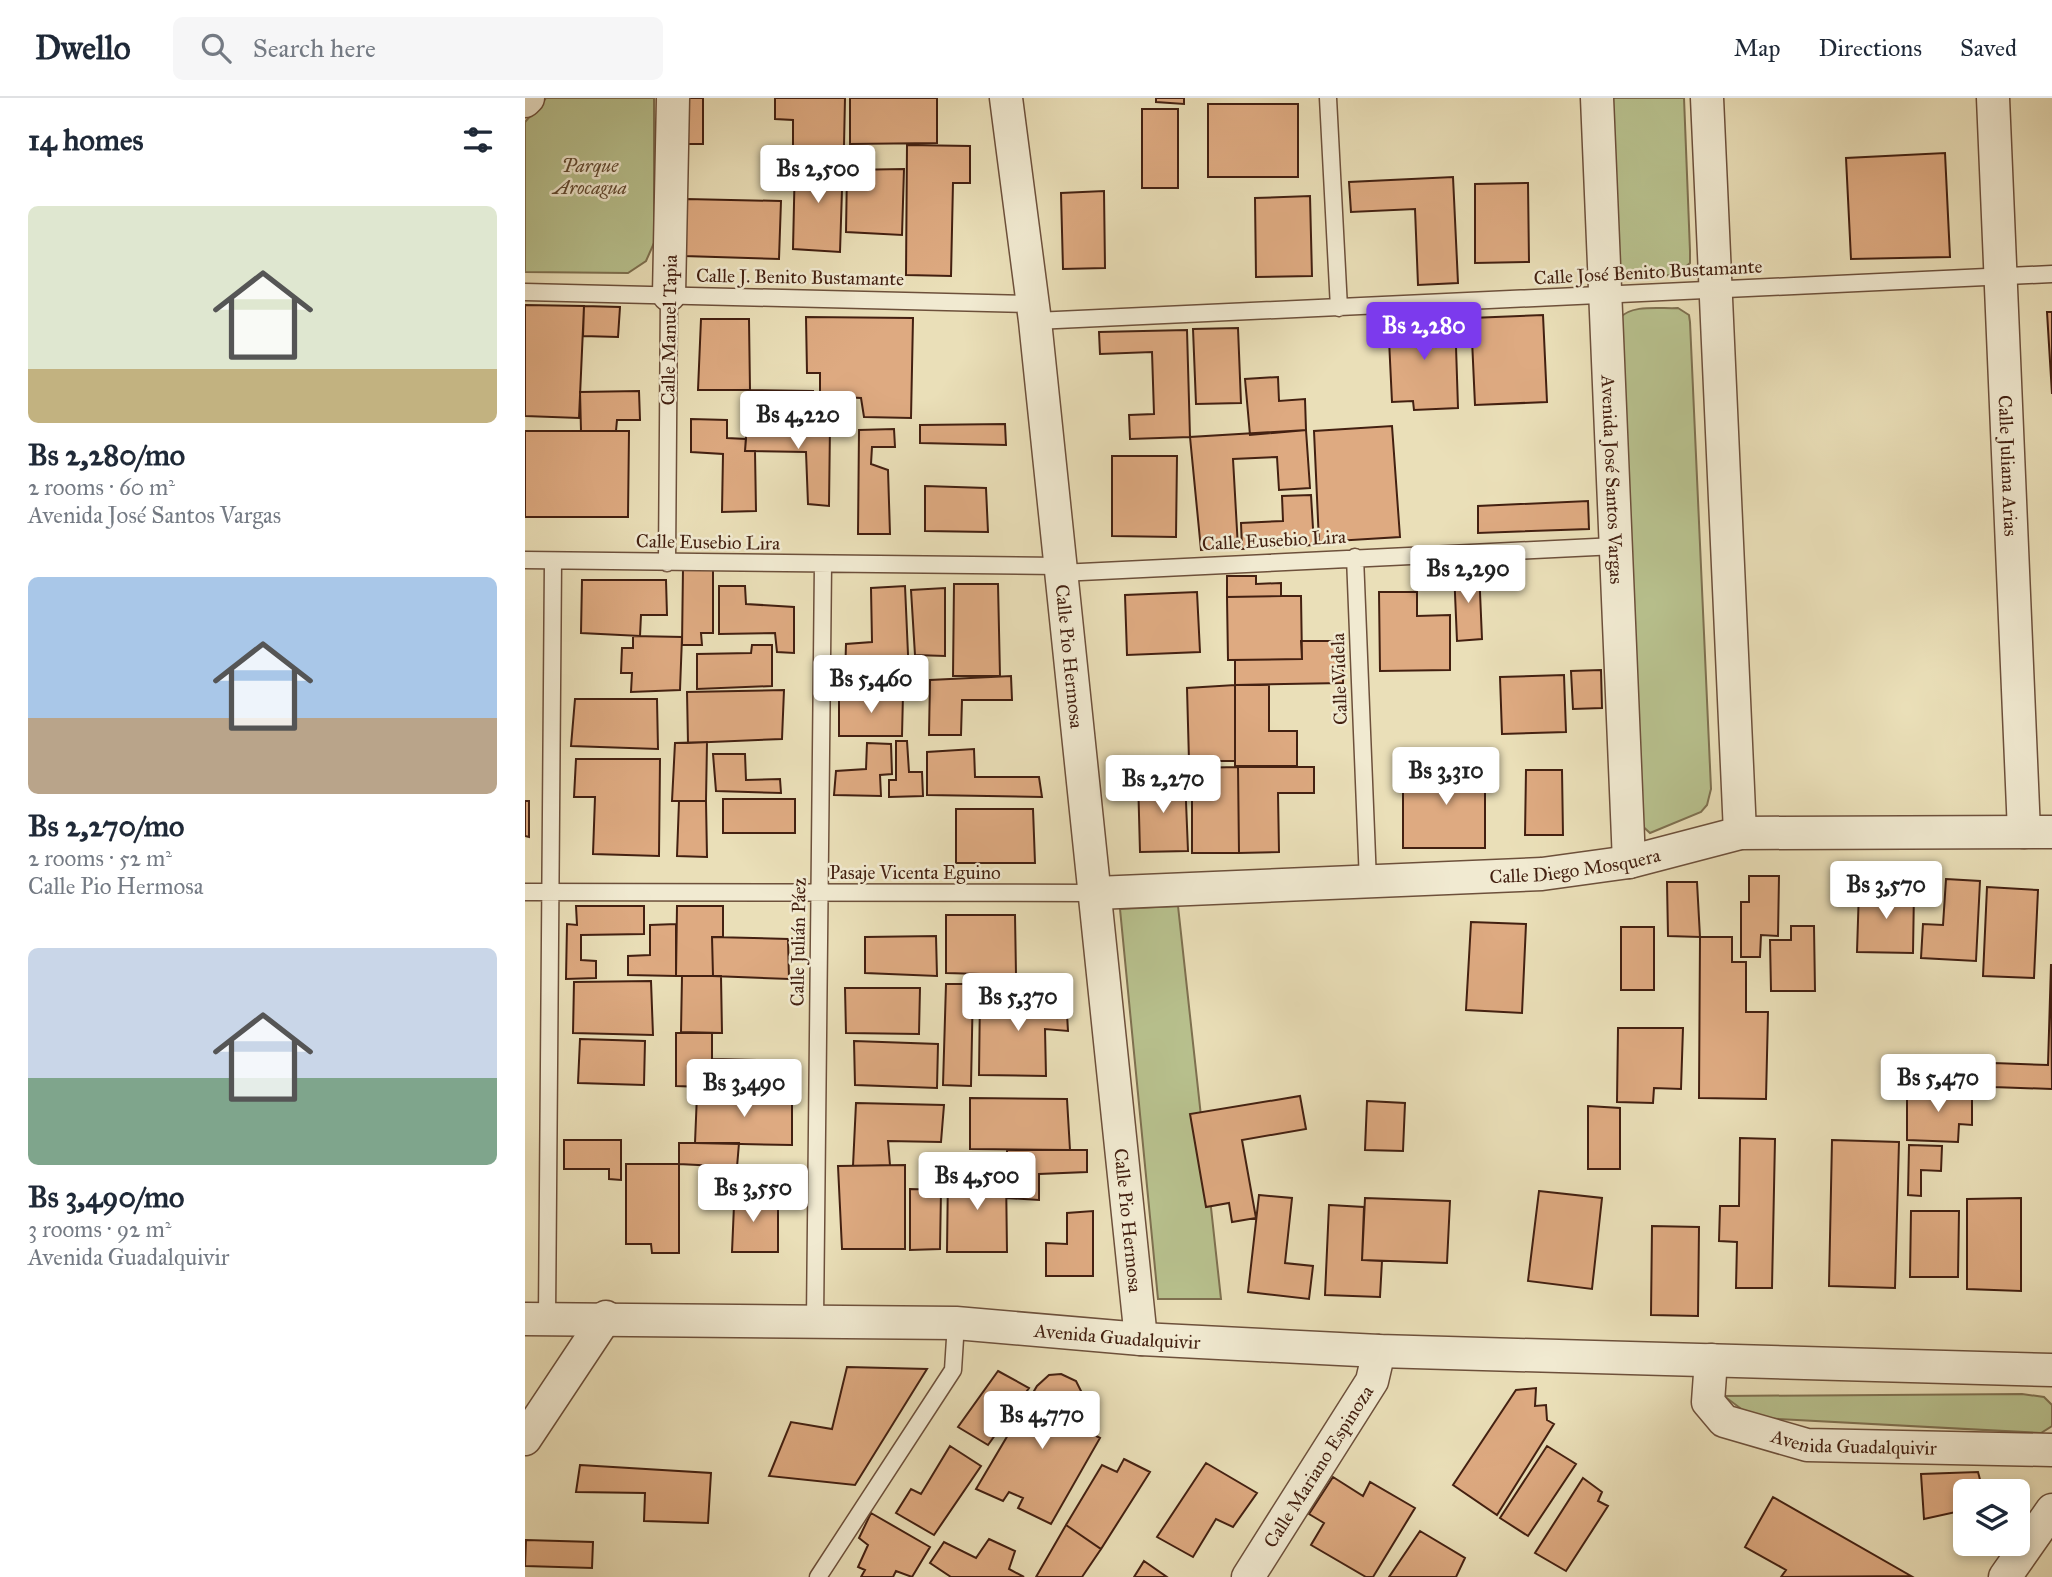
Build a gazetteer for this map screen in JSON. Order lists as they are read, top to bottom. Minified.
{"streets":{"street":["Calle Manuel Tapia","Calle Juliana Arias","Avenida José Santos Vargas","Calle Pio Hermosa","Calle Diego Mosquera","Avenida Guadalquivir","Calle Mariano Espinoza"],"lane":["Calle José Benito Bustamante","Calle J. Benito Bustamante","Calle Eusebio Lira","Calle Videla","Pasaje Vicenta Eguino","Calle Julián Páez"]},"crossings":[["Calle José Benito Bustamante","Calle J. Benito Bustamante"],["Calle José Benito Bustamante","Calle Juliana Arias"],["Calle José Benito Bustamante","Avenida José Santos Vargas"],["Calle José Benito Bustamante","Calle Pio Hermosa"],["Calle J. Benito Bustamante","Calle Manuel Tapia"],["Calle J. Benito Bustamante","Calle Pio Hermosa"],["Calle Manuel Tapia","Calle Eusebio Lira"],["Calle Juliana Arias","Calle Diego Mosquera"],["Avenida José Santos Vargas","Calle Eusebio Lira"],["Avenida José Santos Vargas","Calle Diego Mosquera"],["Calle Eusebio Lira","Calle Pio Hermosa"],["Calle Eusebio Lira","Calle Videla"],["Calle Eusebio Lira","Calle Julián Páez"],["Calle Pio Hermosa","Calle Diego Mosquera"],["Calle Pio Hermosa","Pasaje Vicenta Eguino"],["Calle Pio Hermosa","Avenida Guadalquivir"],["Calle Videla","Calle Diego Mosquera"],["Calle Diego Mosquera","Pasaje Vicenta Eguino"],["Pasaje Vicenta Eguino","Calle Julián Páez"],["Calle Julián Páez","Avenida Guadalquivir"],["Avenida Guadalquivir","Calle Mariano Espinoza"]],"parks":["Parque Arocagua"],"page":{"header":"Dwello","search":"Search here","nav":["Map","Directions","Saved"],"heading":"14 homes","price":["Bs 2,500","Bs 2,280","Bs 4,220","Bs 2,290","Bs 5,460","Bs 3,310","Bs 2,270","Bs 3,570","Bs 5,370","Bs 5,470","Bs 3,490","Bs 4,500","Bs 3,550","Bs 4,770"],"list":[{"name":"Bs 2,280/mo","note":"2 rooms · 60 m² · Avenida José Santos Vargas"},{"name":"Bs 2,270/mo","note":"2 rooms · 52 m² · Calle Pio Hermosa"},{"name":"Bs 3,490/mo","note":"3 rooms · 92 m² · Avenida Guadalquivir"}]}}
